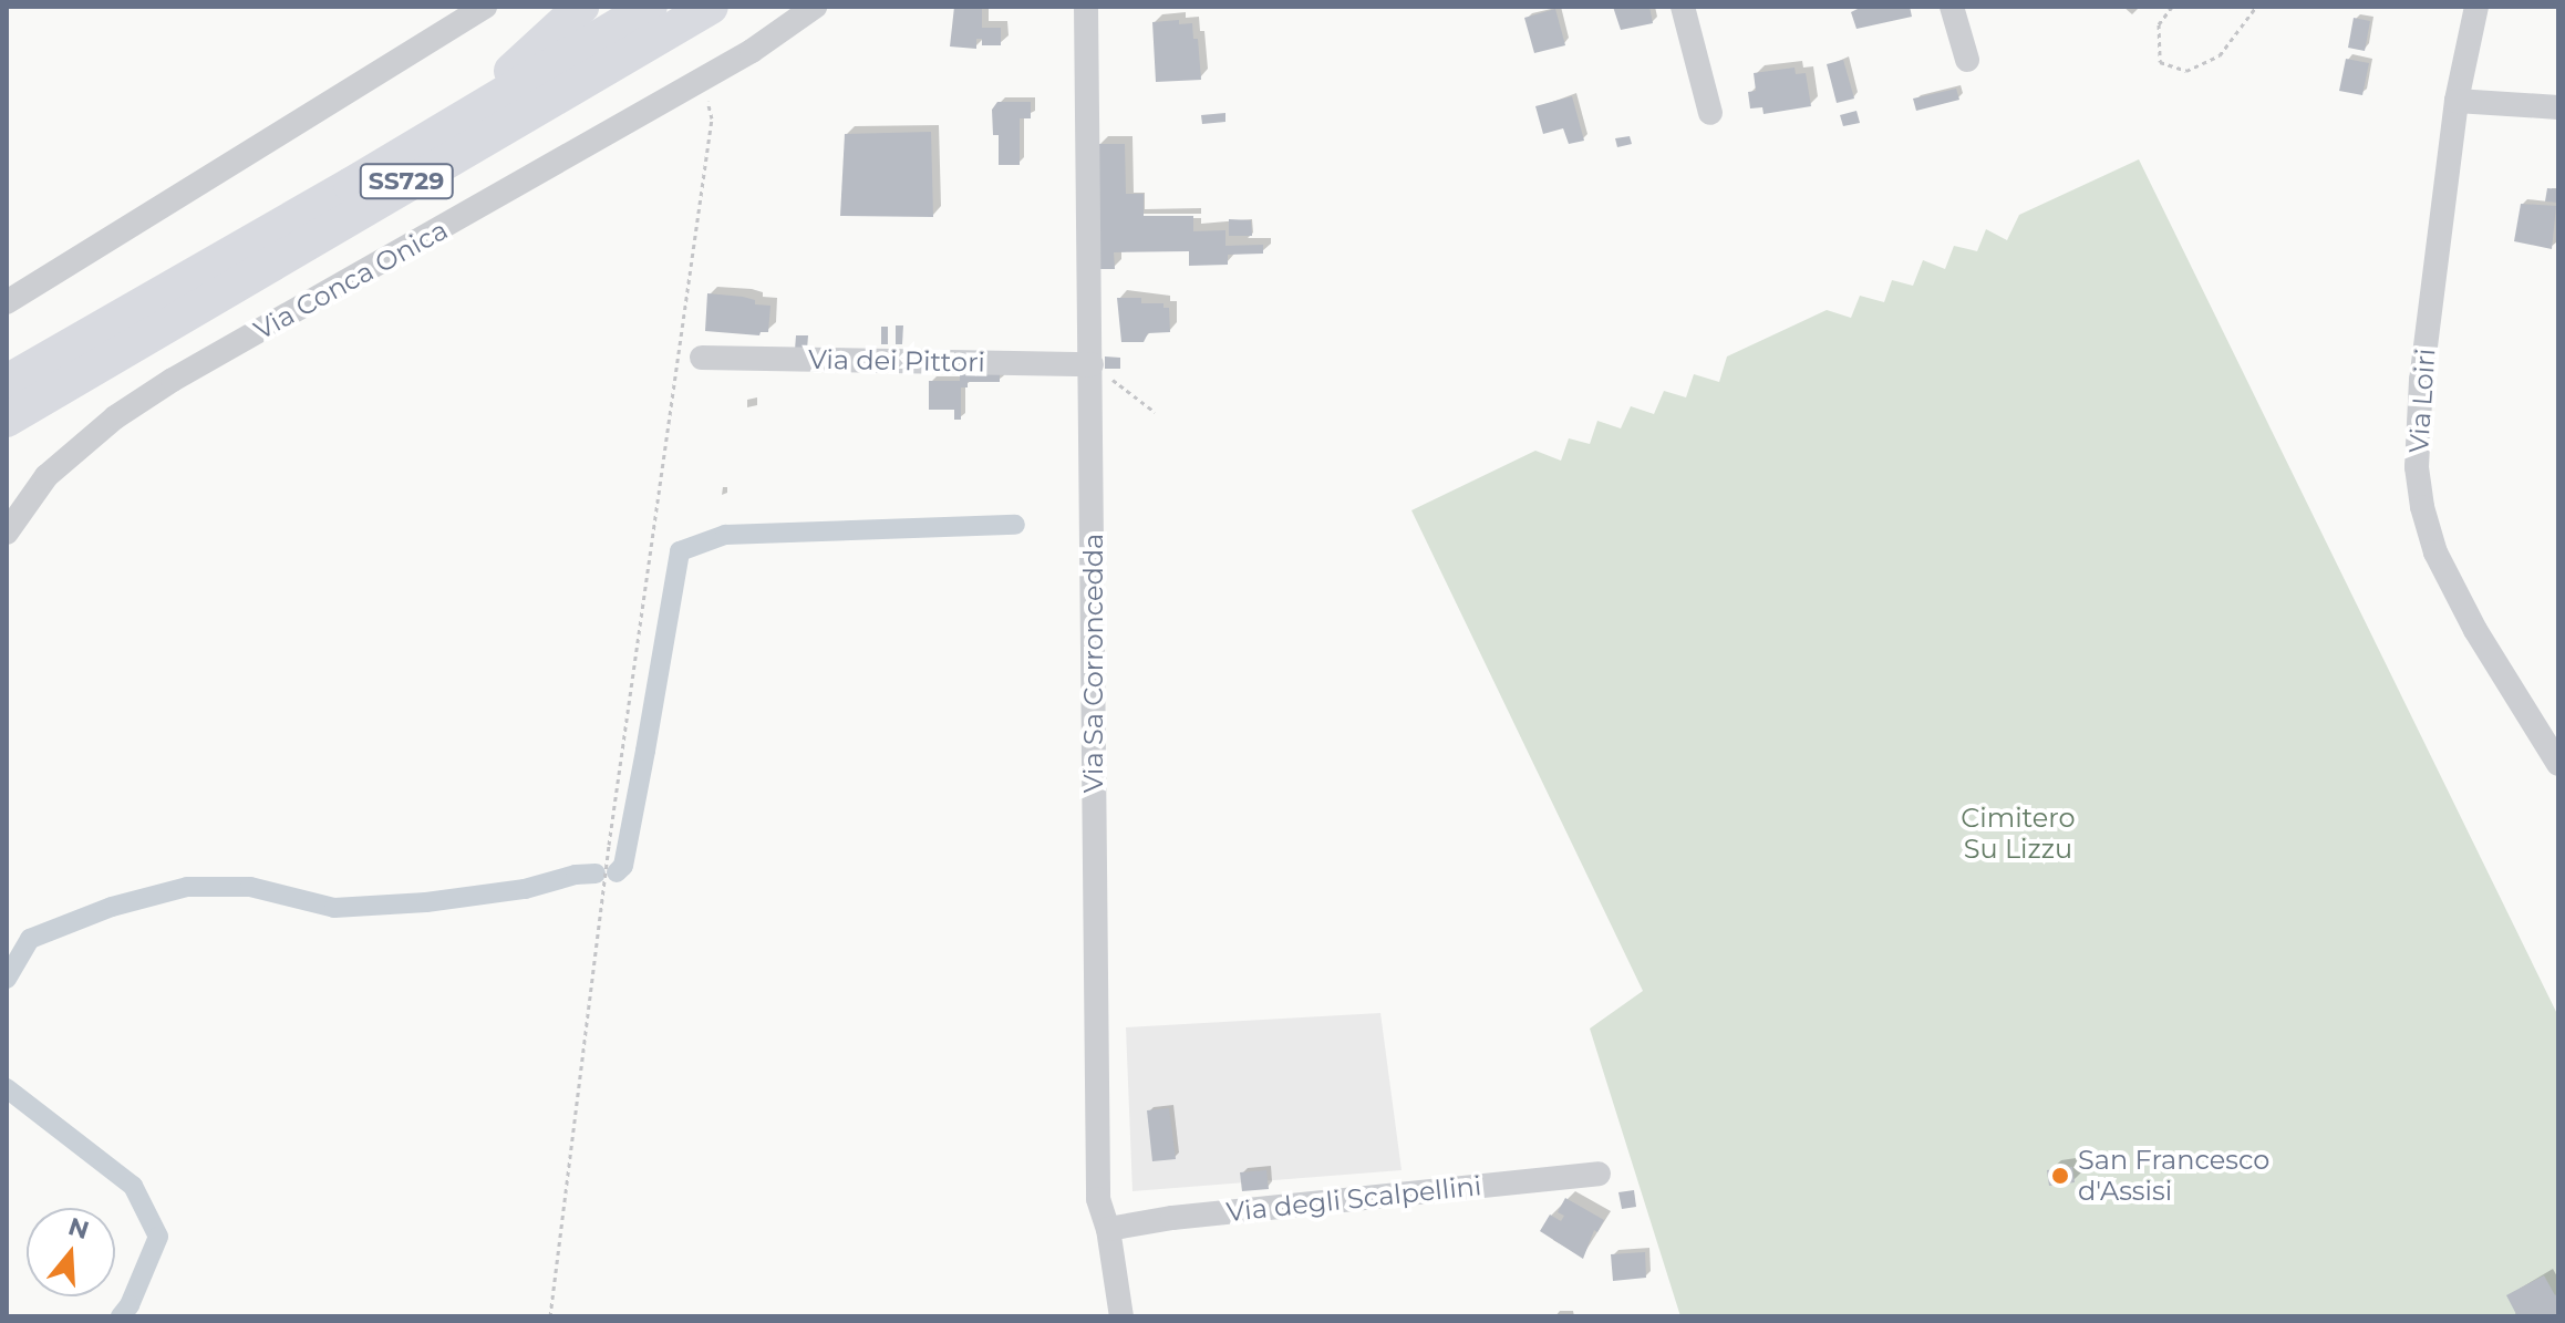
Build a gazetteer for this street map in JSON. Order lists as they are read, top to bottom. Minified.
{"streets":{"highway":["SS729"],"street":["Via Conca Onica","Via dei Pittori","Via Loiri","Via Sa Corroncedda","Via degli Scalpellini"]},"crossings":[["Via dei Pittori","Via Sa Corroncedda"],["Via Sa Corroncedda","Via degli Scalpellini"]],"parks":["Cimitero Su Lizzu"],"places":["San Francesco d'Assisi"],"north":"top"}
